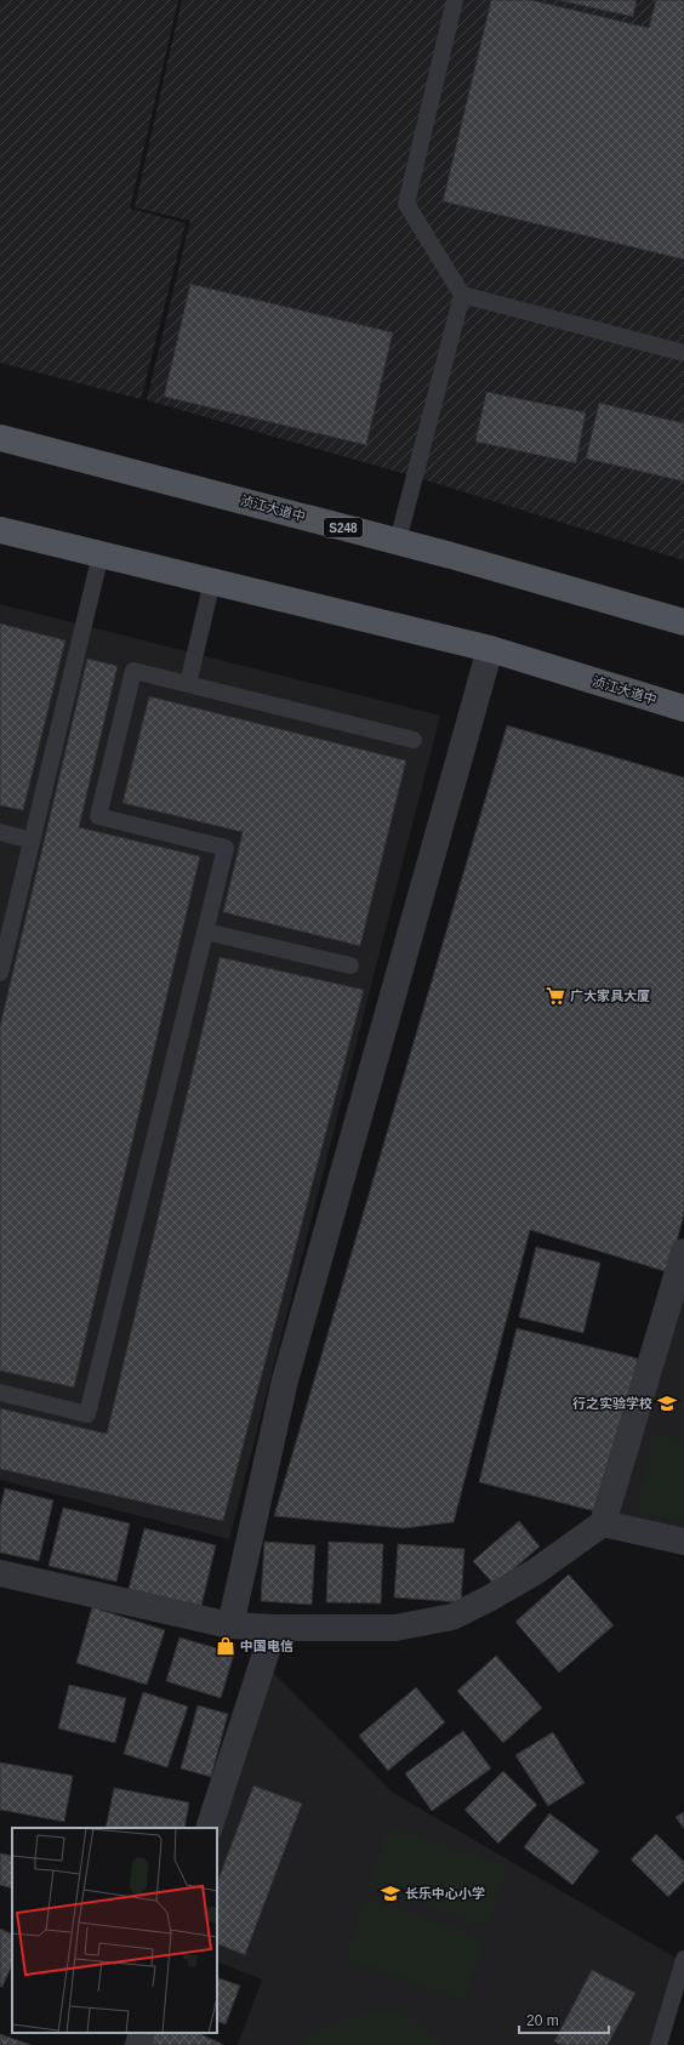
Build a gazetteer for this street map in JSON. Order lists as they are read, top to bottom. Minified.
{"streets":{"main road":["浈江大道中","S248"]},"places":{"supermarket":["广大家具大厦"],"school or university":["行之实验学校","长乐中心小学"],"shop":["中国电信"]},"scale_bar":"20 m"}
